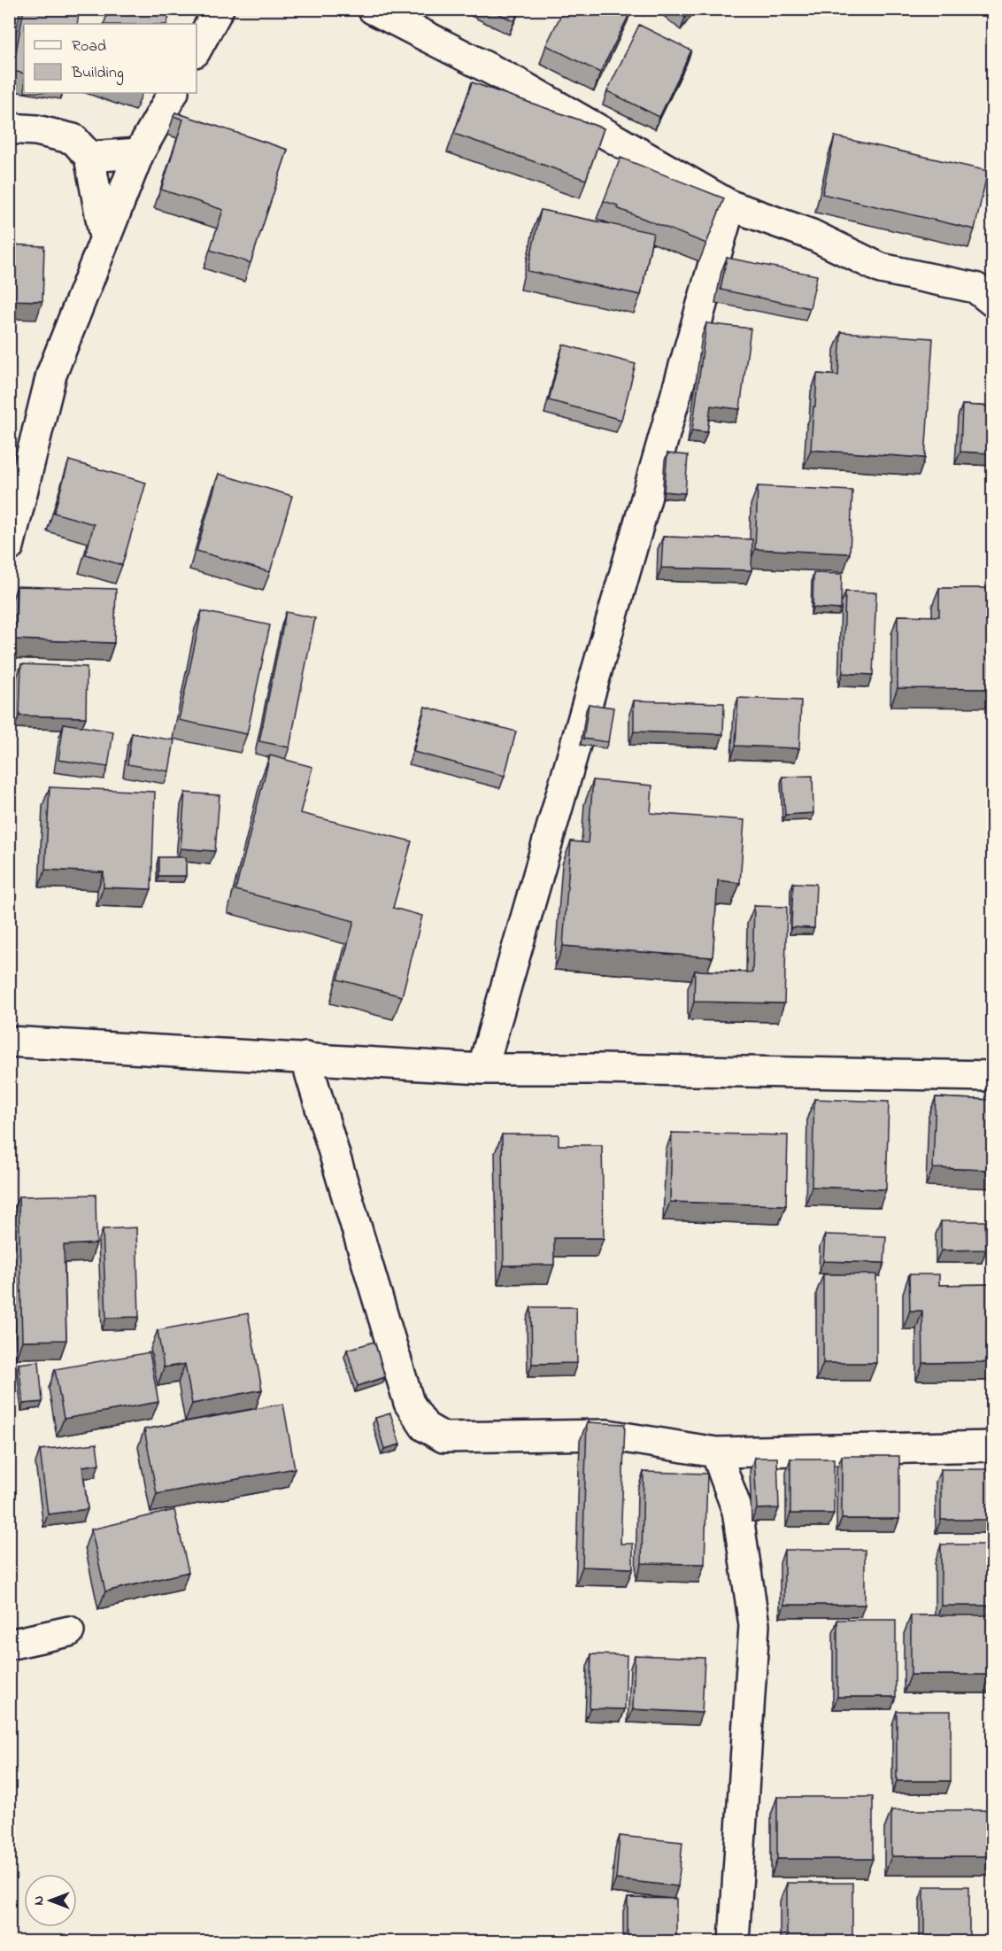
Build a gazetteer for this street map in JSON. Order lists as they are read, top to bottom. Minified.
{"legend":["Road","Building"],"north":"left"}
